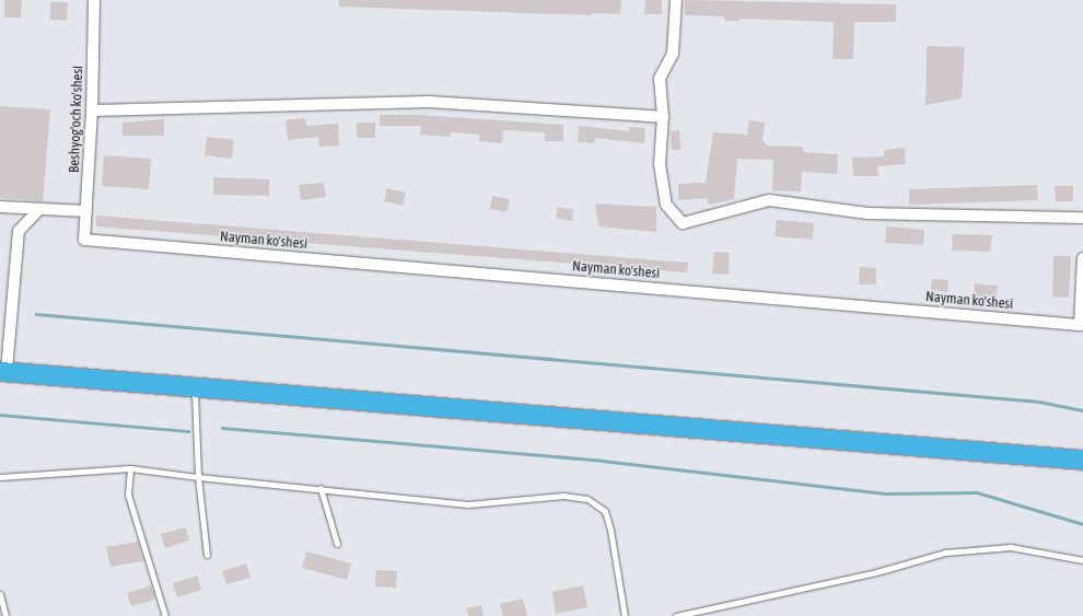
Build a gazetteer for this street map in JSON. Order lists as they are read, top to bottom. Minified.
{"streets":{"street":["Beshyog'och ko'shesi","Nayman ko'shesi"]},"crossings":[["Beshyog'och ko'shesi","Nayman ko'shesi"]]}
